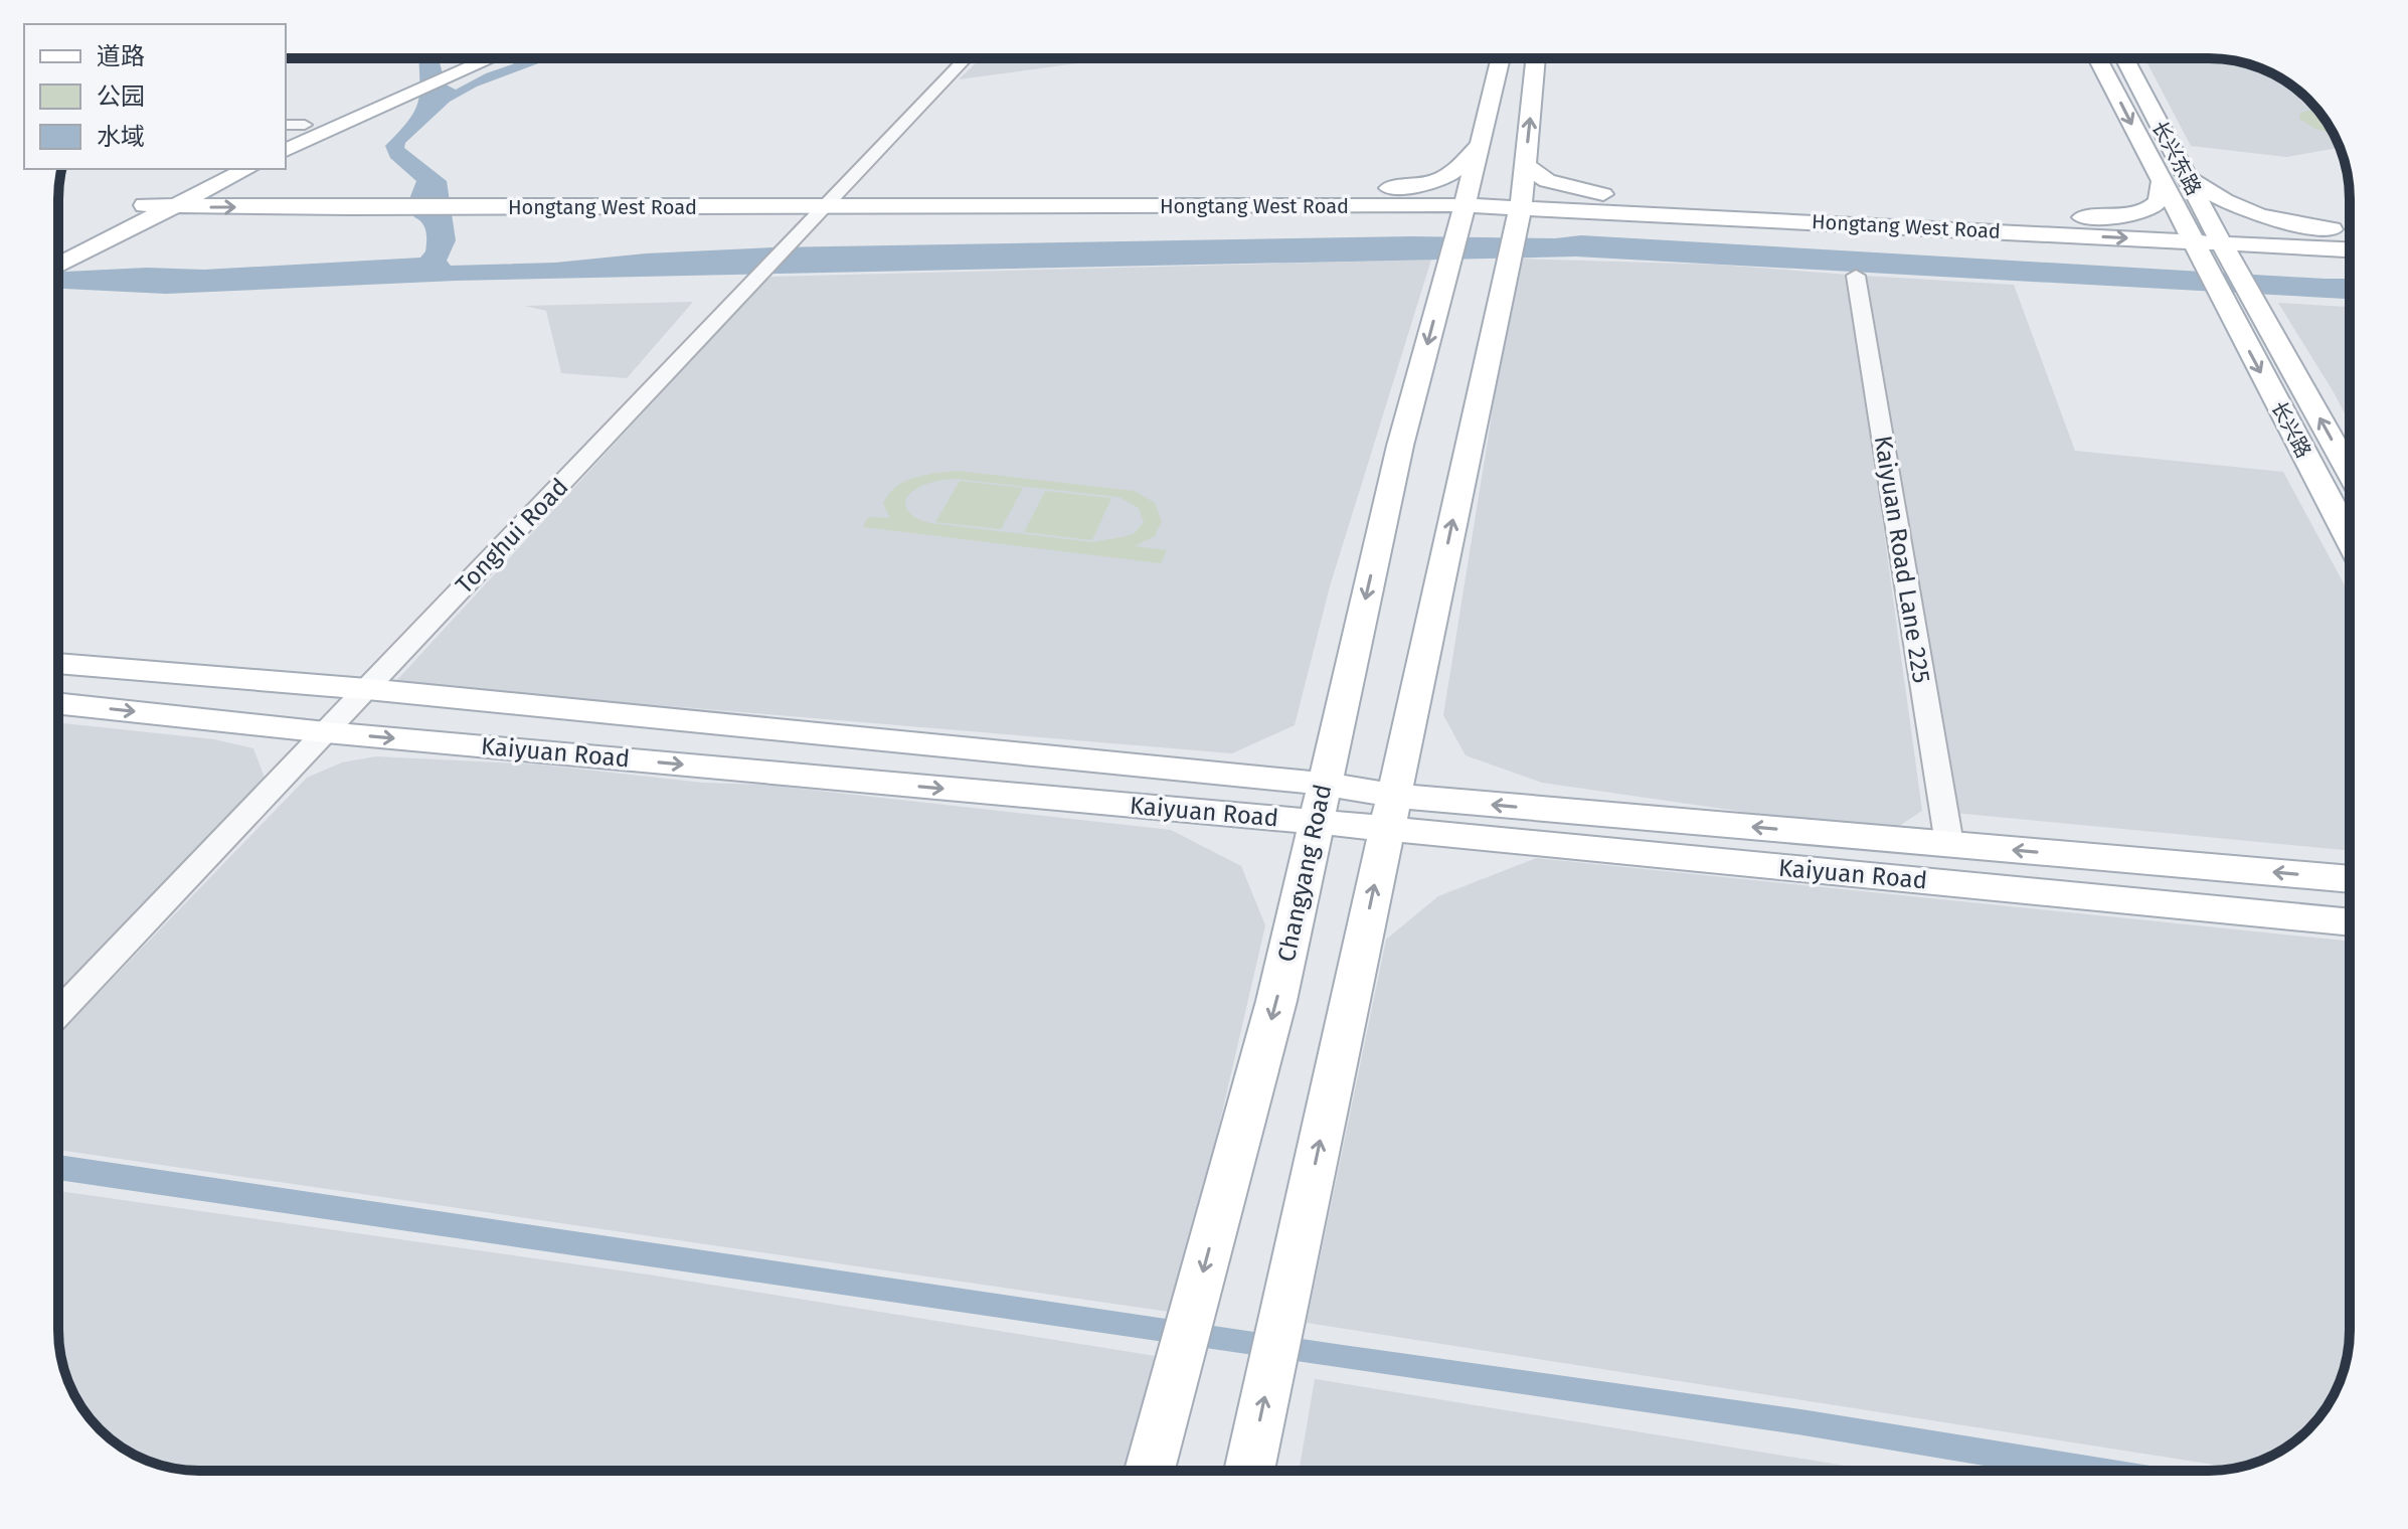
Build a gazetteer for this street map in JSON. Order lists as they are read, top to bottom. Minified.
{"streets":{"main road":["长兴东路","Hongtang West Road","长兴路","Kaiyuan Road","Changyang Road"],"street":["Tonghui Road","Kaiyuan Road Lane 225"]},"crossings":[["长兴东路","Hongtang West Road"],["长兴东路","长兴路"],["Hongtang West Road","Tonghui Road"],["Hongtang West Road","Changyang Road"],["Tonghui Road","Kaiyuan Road"],["Kaiyuan Road Lane 225","Kaiyuan Road"],["Kaiyuan Road","Changyang Road"]],"legend":["道路","公园","水域"]}
